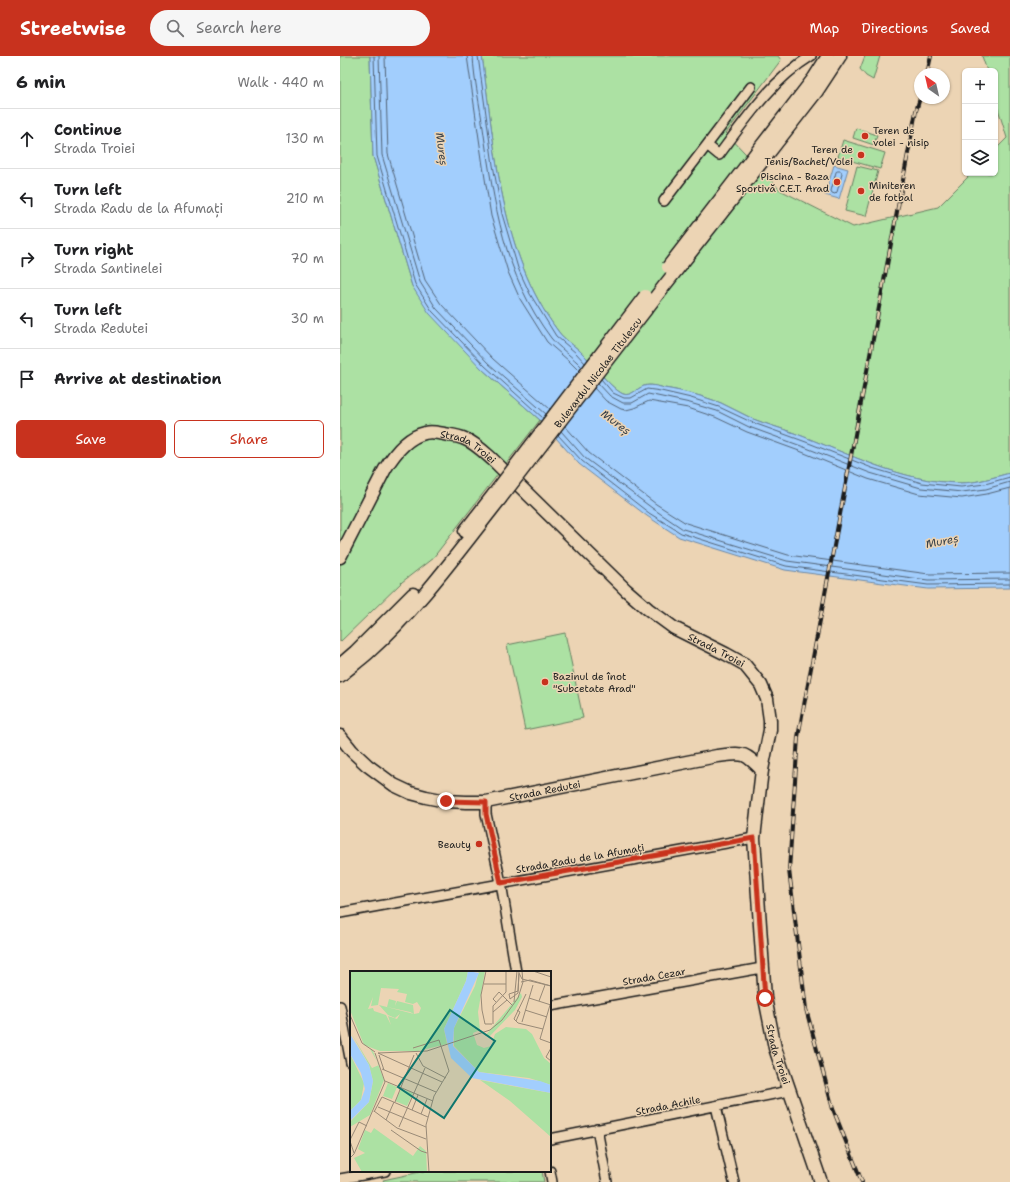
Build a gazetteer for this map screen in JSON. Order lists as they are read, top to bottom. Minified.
{"streets":{"main road":["Bulevardul Nicolae Titulescu","Strada Troiei","Strada Redutei"],"street":["Strada Radu de la Afumați","Strada Cezar","Strada Achile"]},"crossings":[["Strada Troiei","Strada Redutei"],["Strada Troiei","Strada Radu de la Afumați"],["Strada Troiei","Strada Cezar"],["Strada Troiei","Strada Achile"]],"water":["Mureș"],"places":["Teren de volei - nisip","Teren de Tenis/Bachet/Volei","Piscina - Baza Sportivă C.E.T. Arad","Miniteren de fotbal","Bazinul de înot \"Subcetate Arad\"","Beauty"],"north":"top left","page":{"header":"Streetwise","search":"Search here","nav":["Map","Directions","Saved"],"heading":["6 min","Walk · 440 m"],"map_buttons":["+","−"],"list":[["Continue","Strada Troiei","130 m"],["Turn left","Strada Radu de la Afumați","210 m"],["Turn right","Strada Santinelei","70 m"],["Turn left","Strada Redutei","30 m"],"Arrive at destination"],"buttons":["Save","Share"]}}
